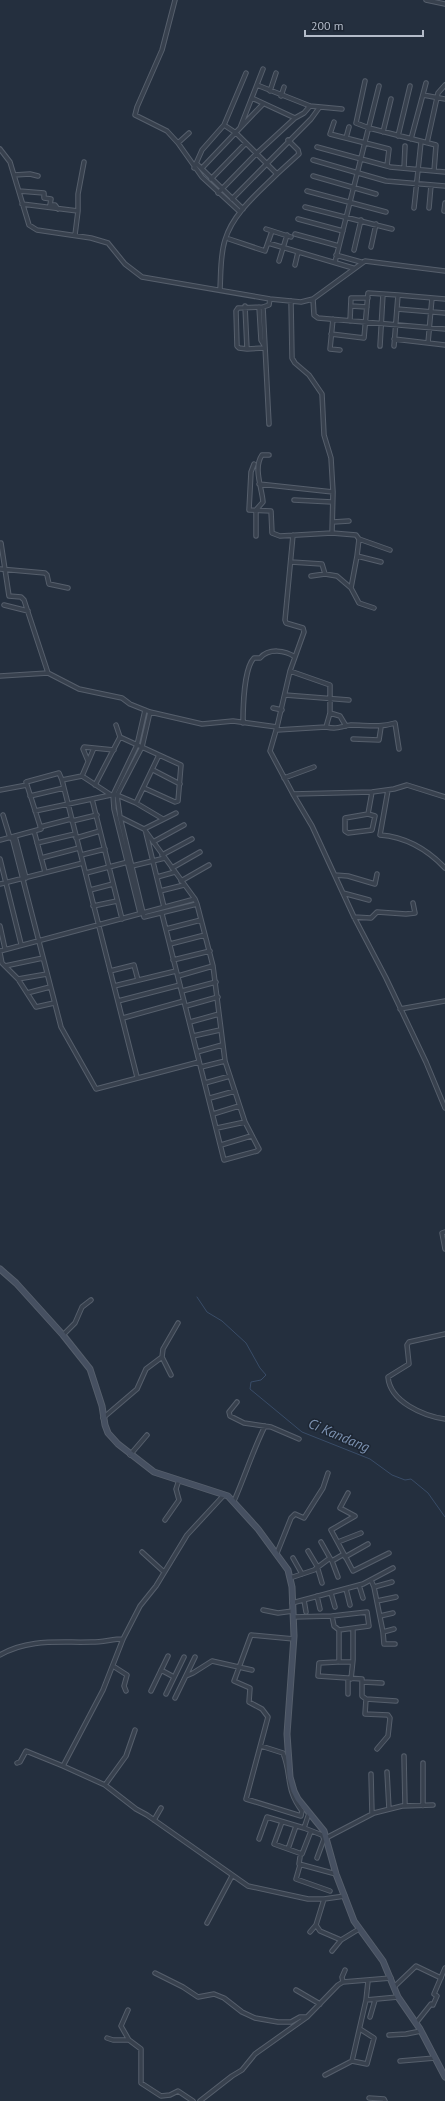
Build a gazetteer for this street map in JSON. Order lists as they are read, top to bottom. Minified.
{"water":["Ci Kandang"],"scale_bar":"200 m"}
